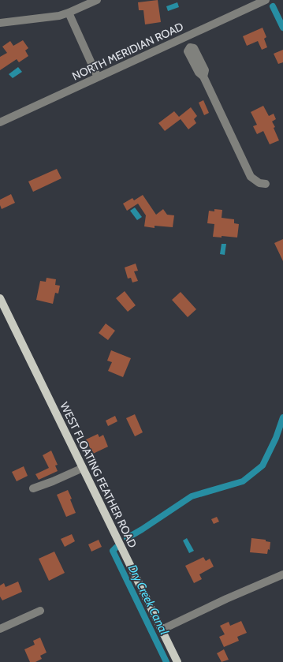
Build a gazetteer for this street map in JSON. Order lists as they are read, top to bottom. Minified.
{"streets":{"main road":["WEST FLOATING FEATHER ROAD"],"street":["NORTH MERIDIAN ROAD"]},"water":["Dry Creek Canal"]}
